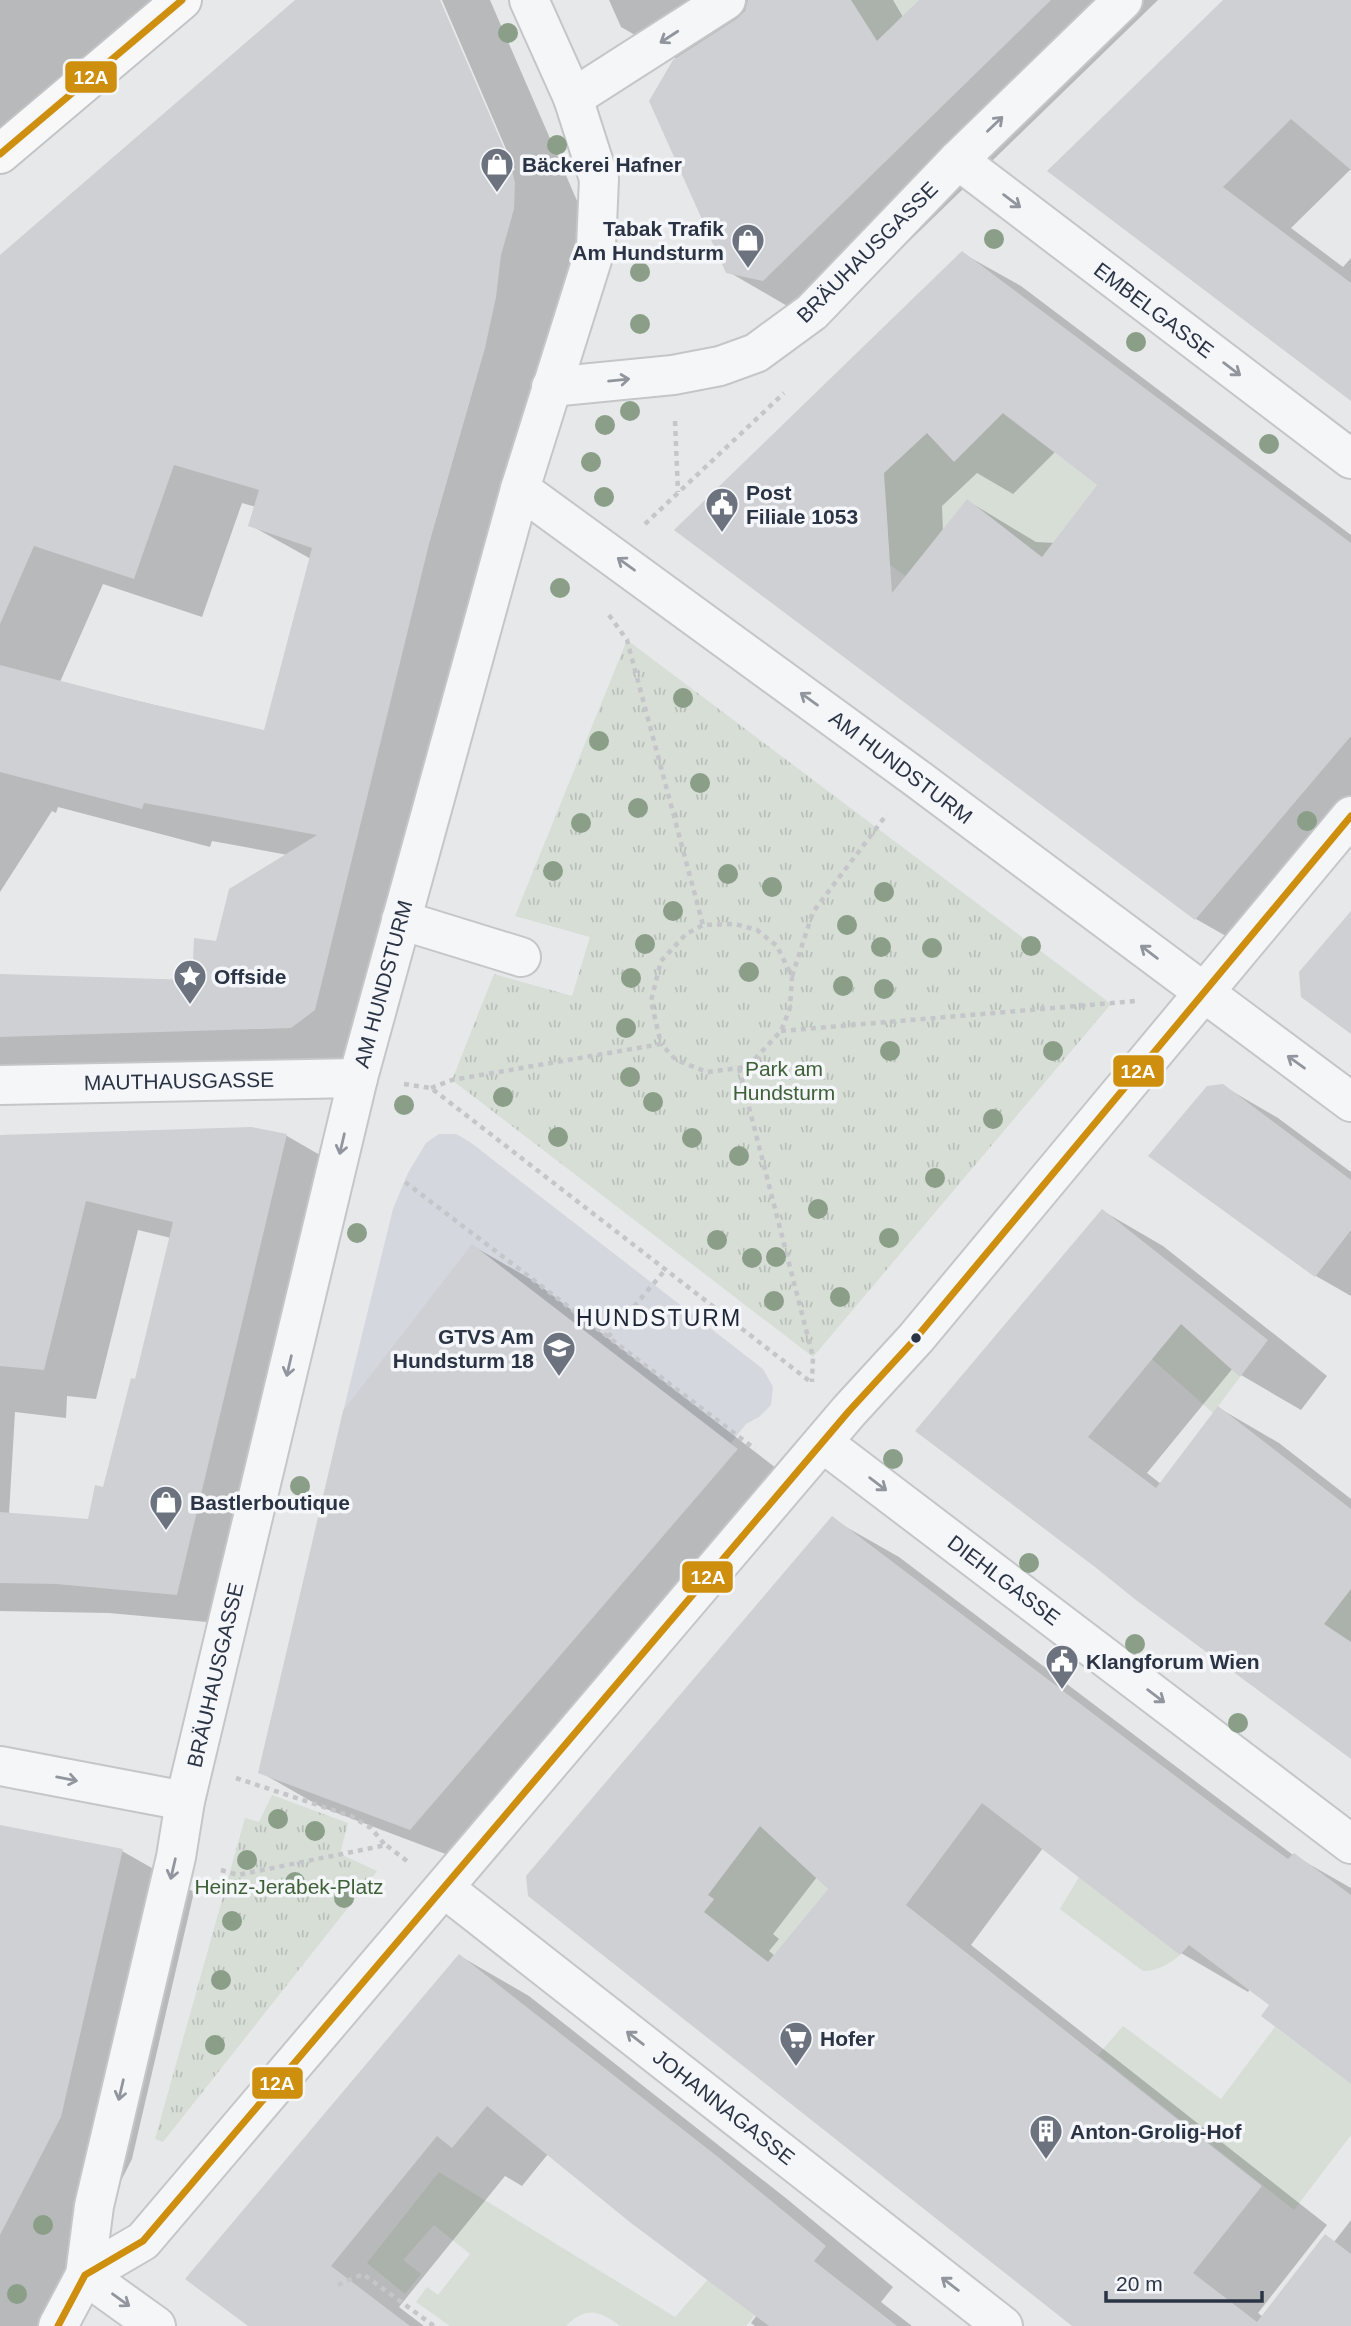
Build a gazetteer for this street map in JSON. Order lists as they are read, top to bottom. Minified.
{"streets":{"street":["BRÄUHAUSGASSE","EMBELGASSE","AM HUNDSTURM","MAUTHAUSGASSE","DIEHLGASSE","JOHANNAGASSE"]},"crossings":[["BRÄUHAUSGASSE","EMBELGASSE"],["BRÄUHAUSGASSE","AM HUNDSTURM"],["BRÄUHAUSGASSE","MAUTHAUSGASSE"],["AM HUNDSTURM","MAUTHAUSGASSE"]],"one_way":["EMBELGASSE","AM HUNDSTURM","DIEHLGASSE","JOHANNAGASSE"],"districts":["HUNDSTURM"],"parks":["Park am Hundsturm","Heinz-Jerabek-Platz"],"places":{"shop":["Bäckerei Hafner","Tabak Trafik Am Hundsturm","Bastlerboutique"],"public building":["Post Filiale 1053","Klangforum Wien"],"place":["Offside"],"school or university":["GTVS Am Hundsturm 18"],"supermarket":["Hofer"],"building":["Anton-Grolig-Hof"]},"lines":["transit line 12A"],"scale_bar":"20 m"}
